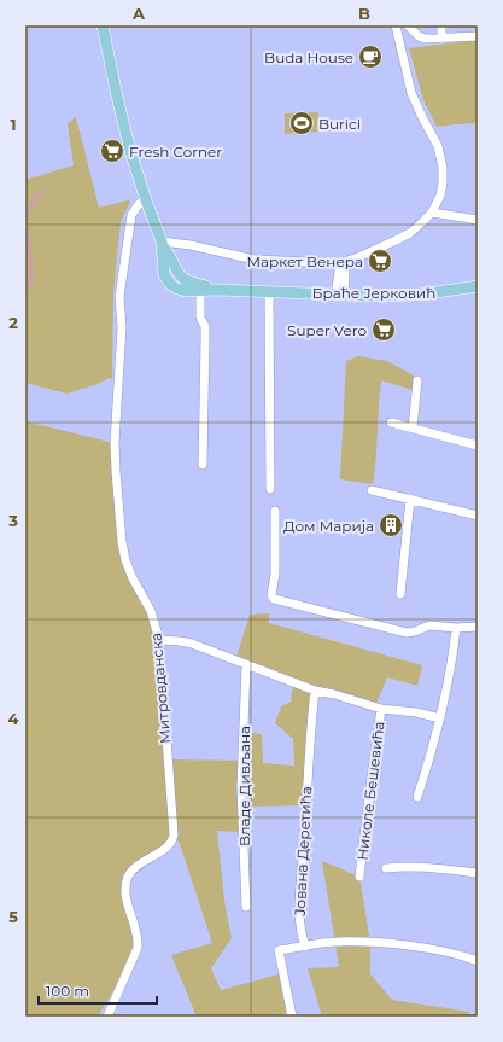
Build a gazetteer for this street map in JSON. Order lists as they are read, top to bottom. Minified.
{"streets":{"main road":["Браће Јерковић"],"street":["Митровданска","Владе Дивљана","Николе Бешевића","Јована Деретића"]},"crossings":[["Браће Јерковић","Митровданска"]],"places":{"cafe":["Buda House"],"sports":["Burici"],"supermarket":["Fresh Corner","Маркет Венера","Super Vero"],"building":["Дом Марија"]},"scale_bar":"100 m","grid":{"columns":["A","B"],"rows":["1","2","3","4","5"]}}
